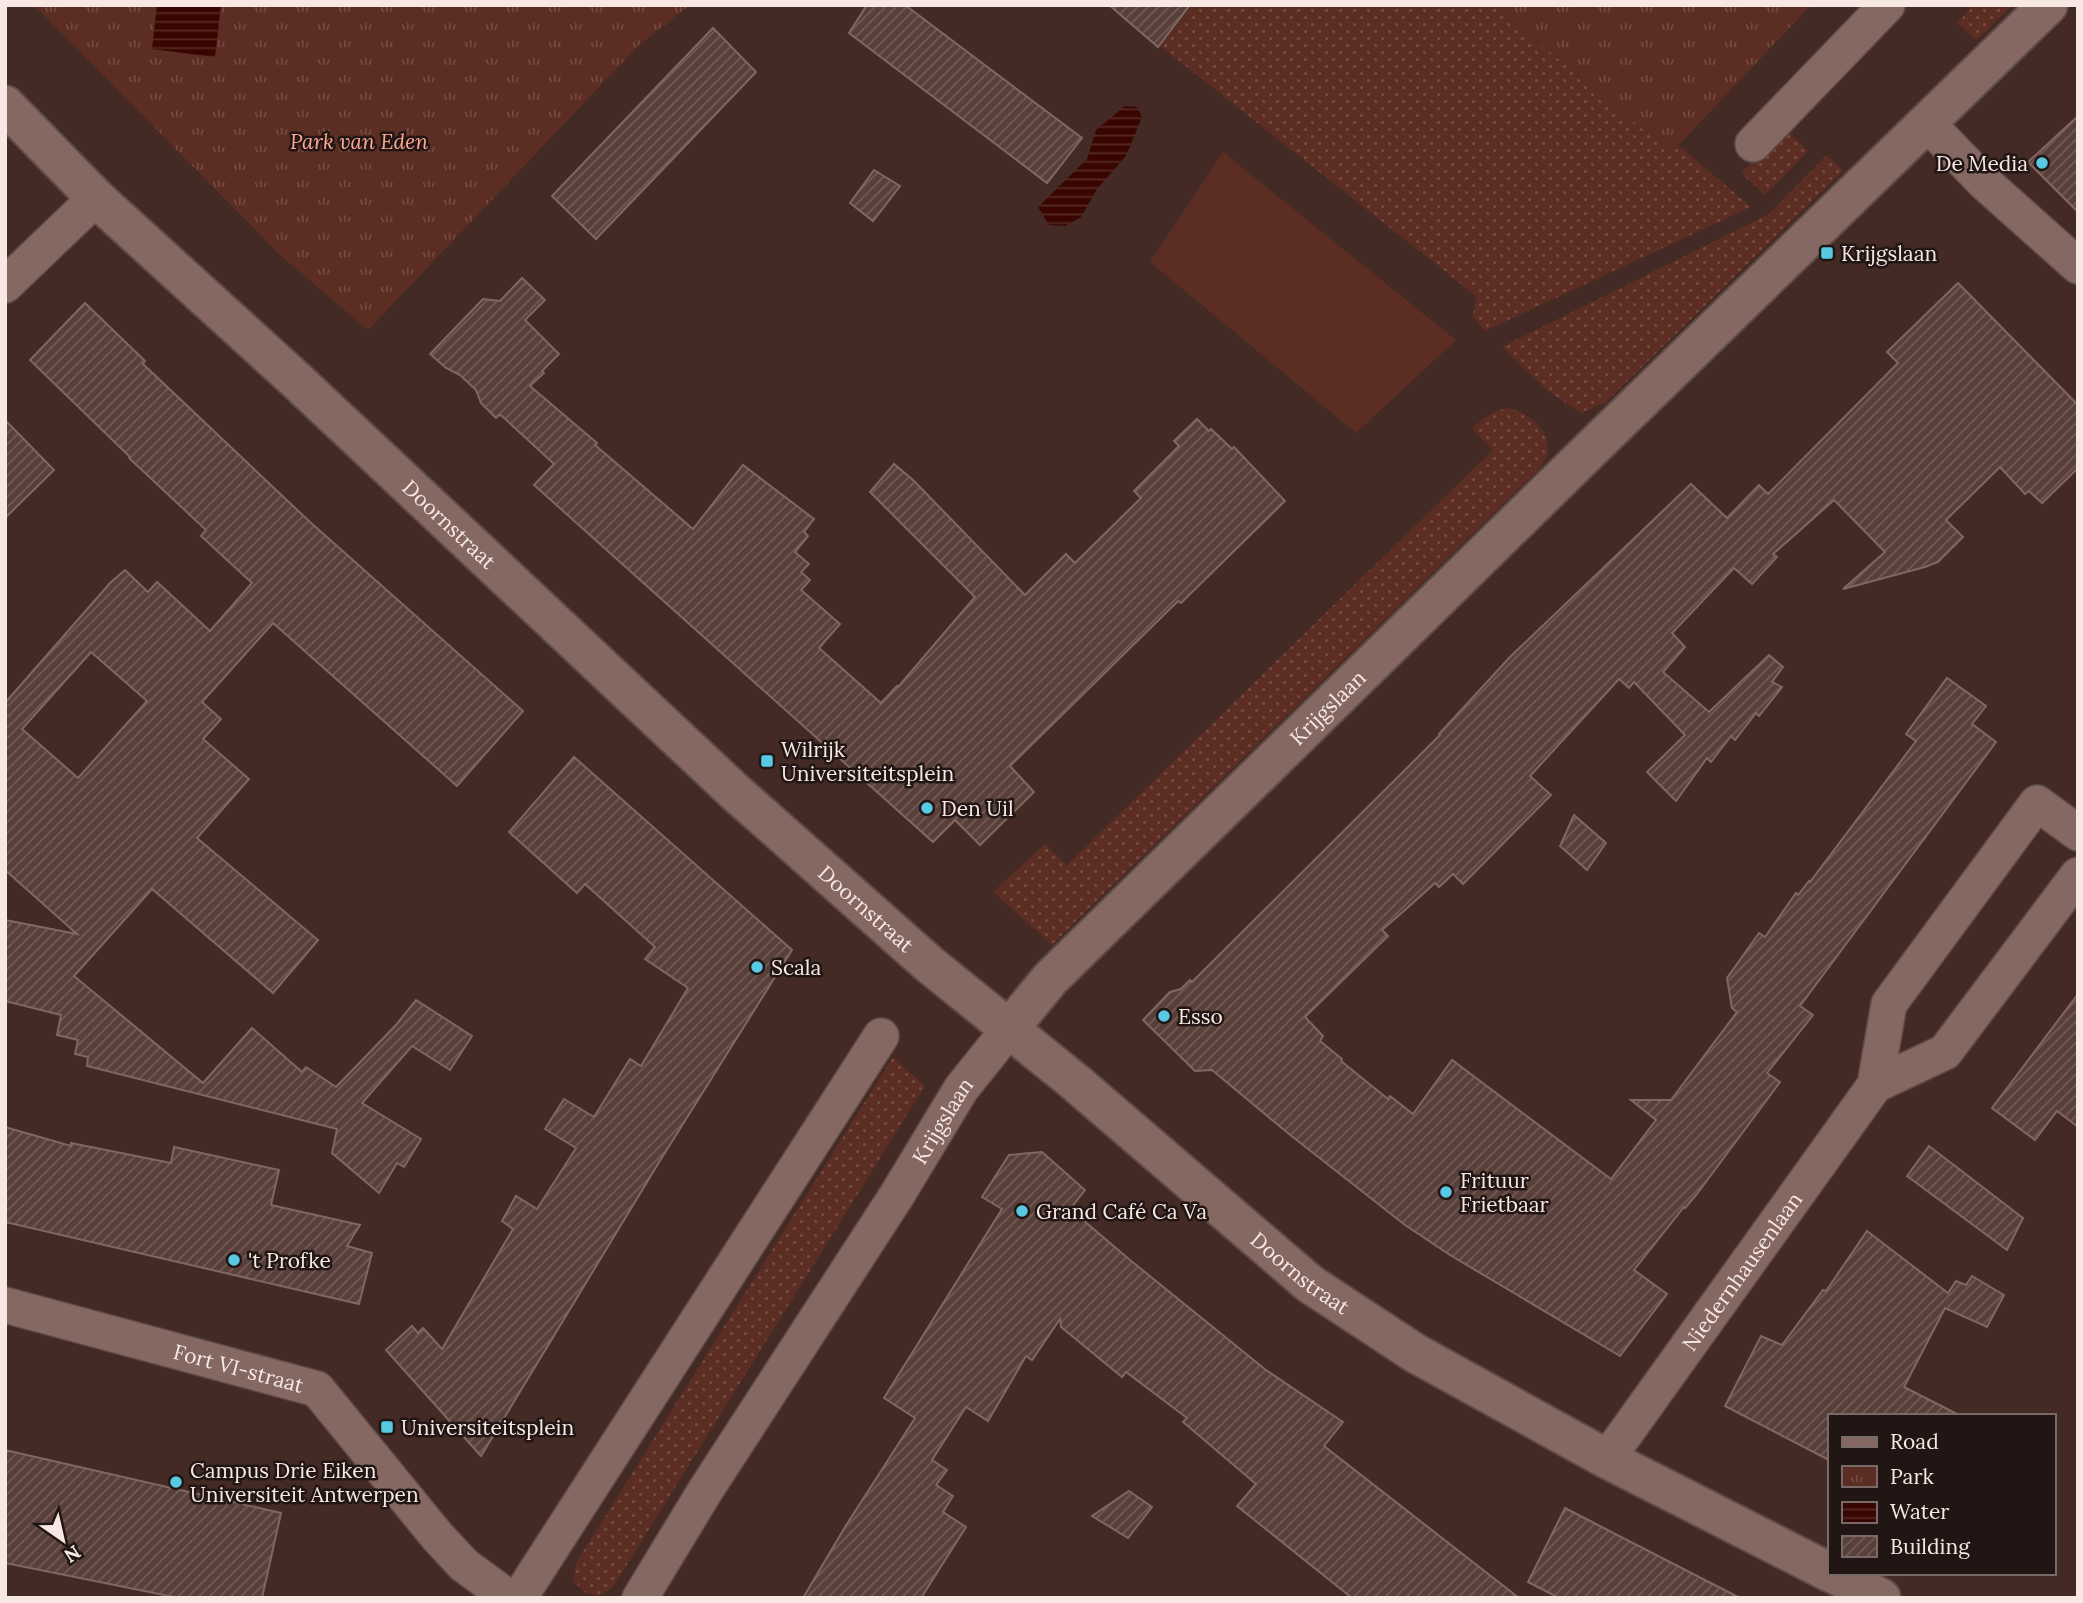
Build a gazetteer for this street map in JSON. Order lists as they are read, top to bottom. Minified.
{"streets":{"street":["Doornstraat","Krijgslaan","Niedernhausenlaan","Fort VI-straat"]},"crossings":[["Doornstraat","Krijgslaan"],["Doornstraat","Niedernhausenlaan"]],"parks":["Park van Eden"],"places":{"other":["De Media","Den Uil","Scala","Esso","Frituur Frietbaar","Grand Café Ca Va","'t Profke","Campus Drie Eiken Universiteit Antwerpen"],"transit":["Krijgslaan","Wilrijk Universiteitsplein","Universiteitsplein"]},"legend":["Road","Park","Water","Building"],"north":"bottom right"}
